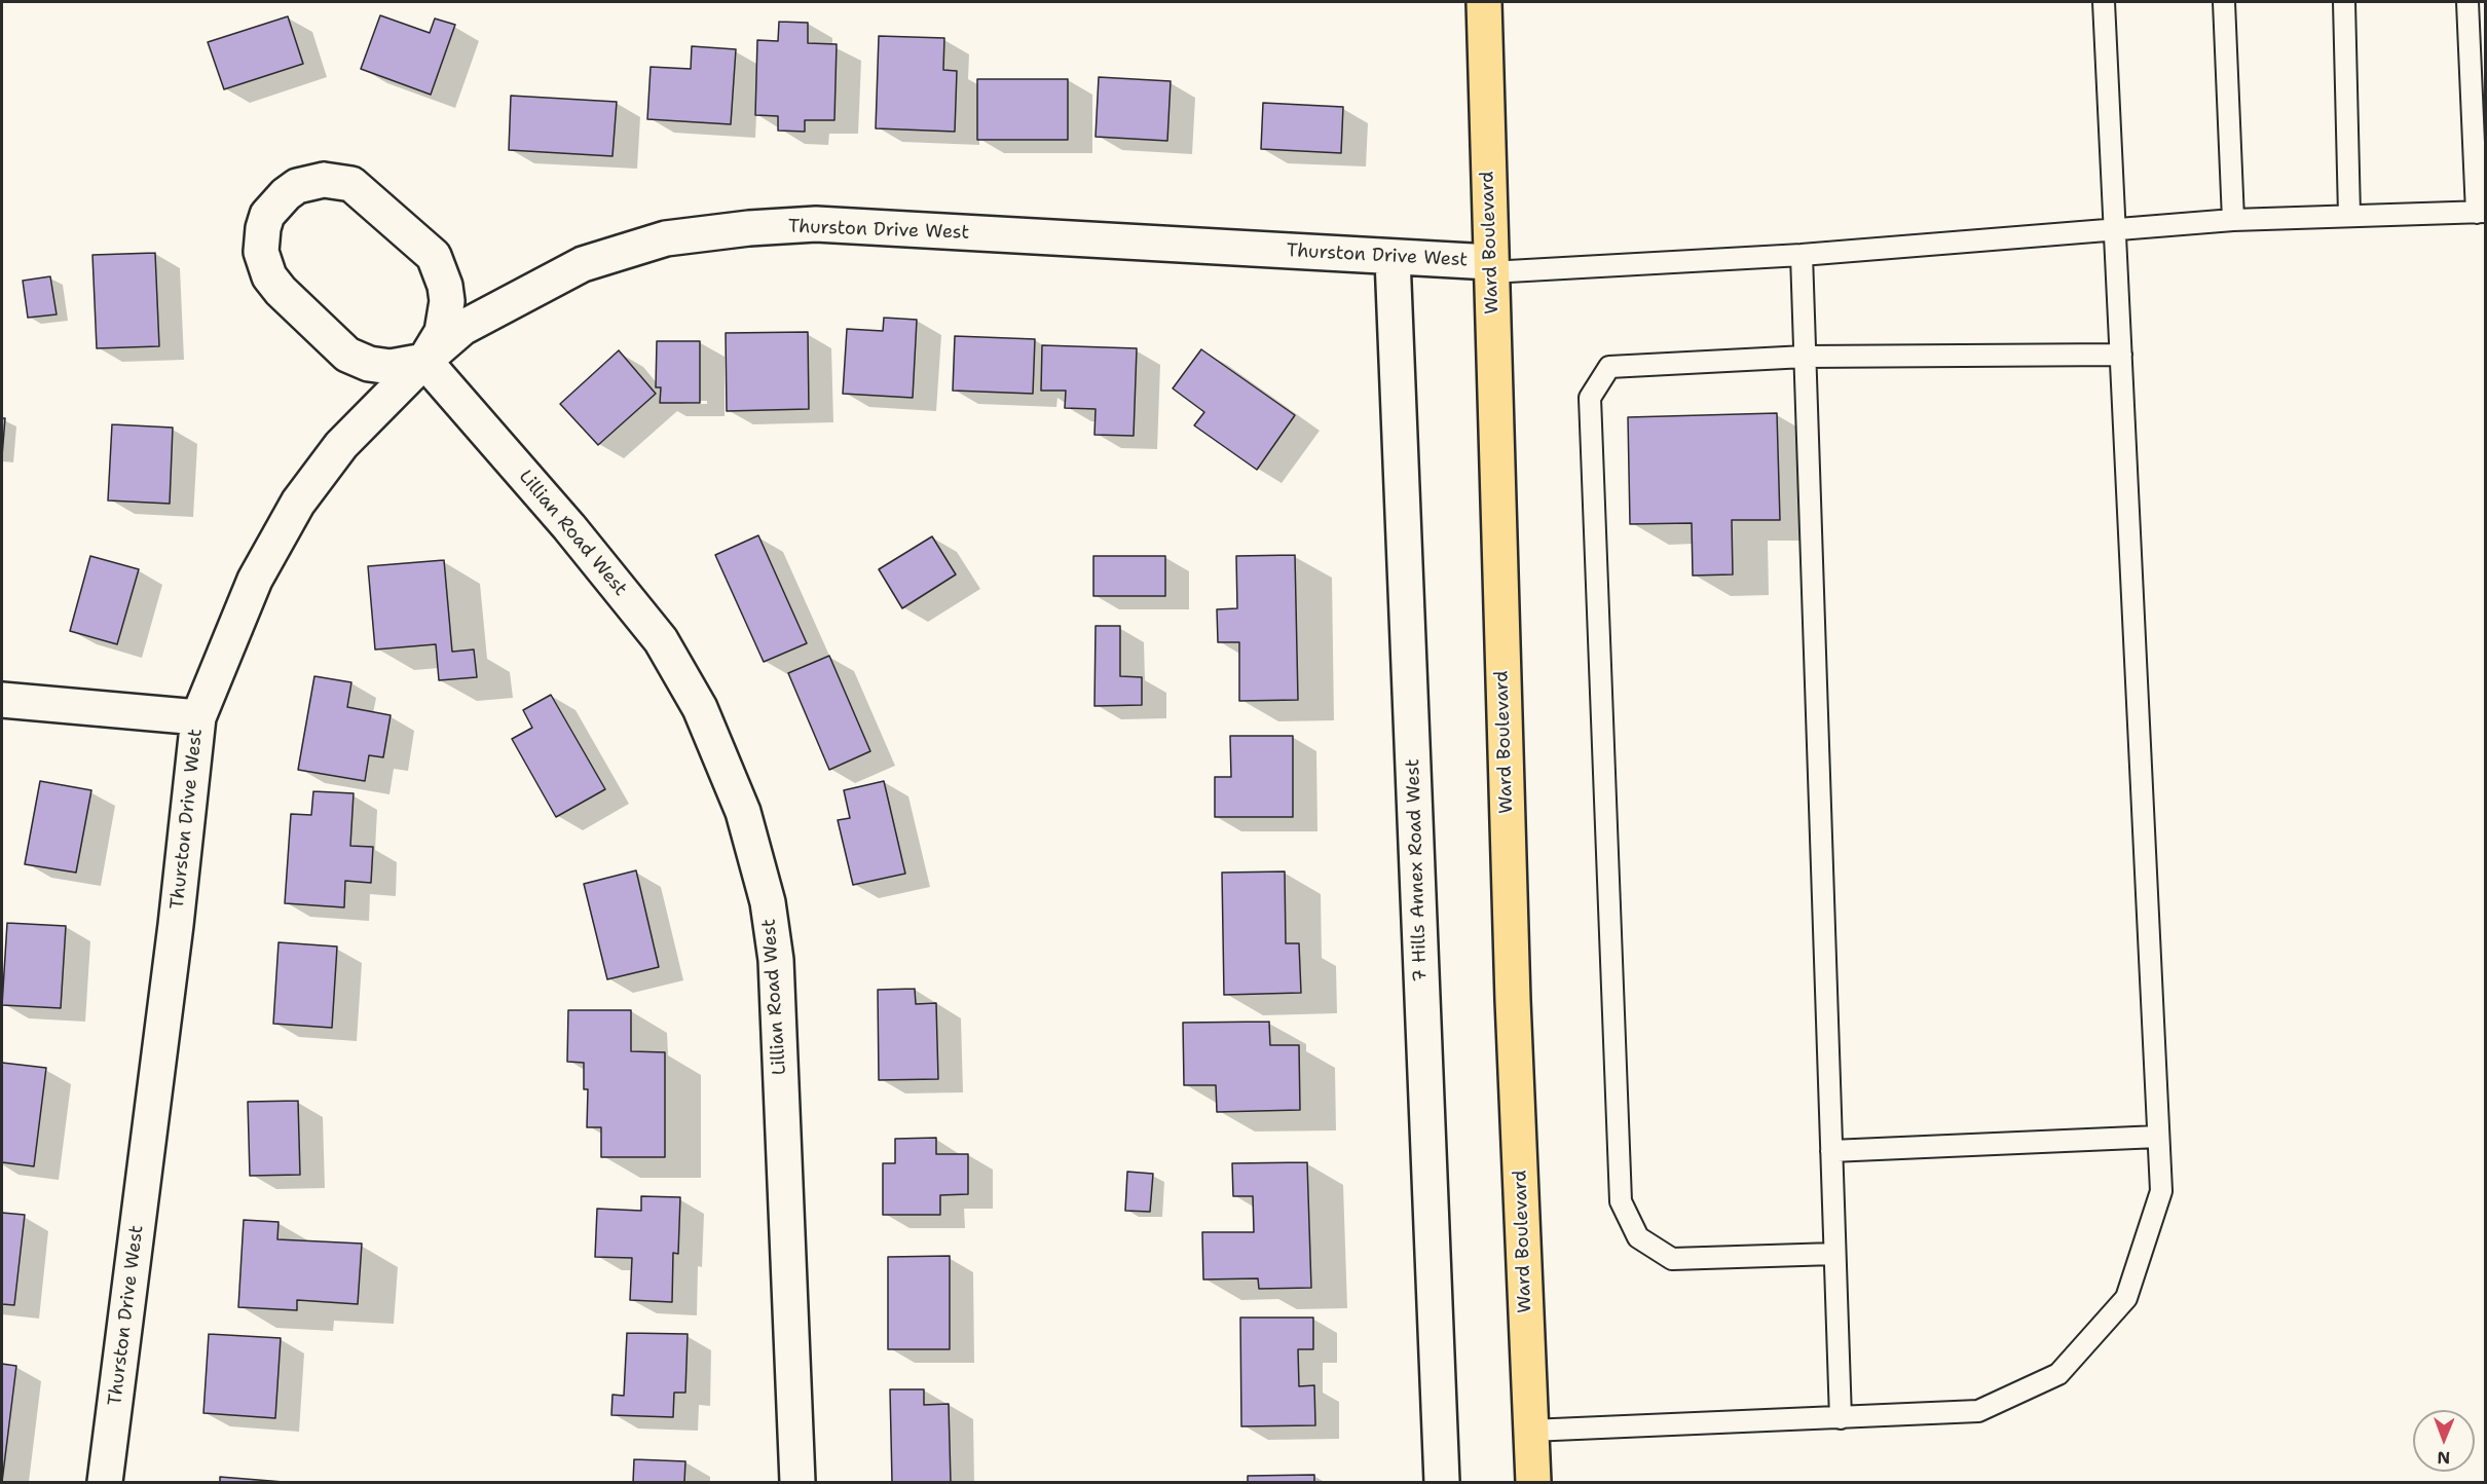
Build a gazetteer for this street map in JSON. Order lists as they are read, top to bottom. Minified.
{"streets":{"main road":["Ward Boulevard"],"street":["Thurston Drive West","Lillian Road West","7 Hills Annex Road West"]},"crossings":[["Thurston Drive West","Ward Boulevard"],["Thurston Drive West","Lillian Road West"],["Thurston Drive West","7 Hills Annex Road West"]],"north":"bottom"}
